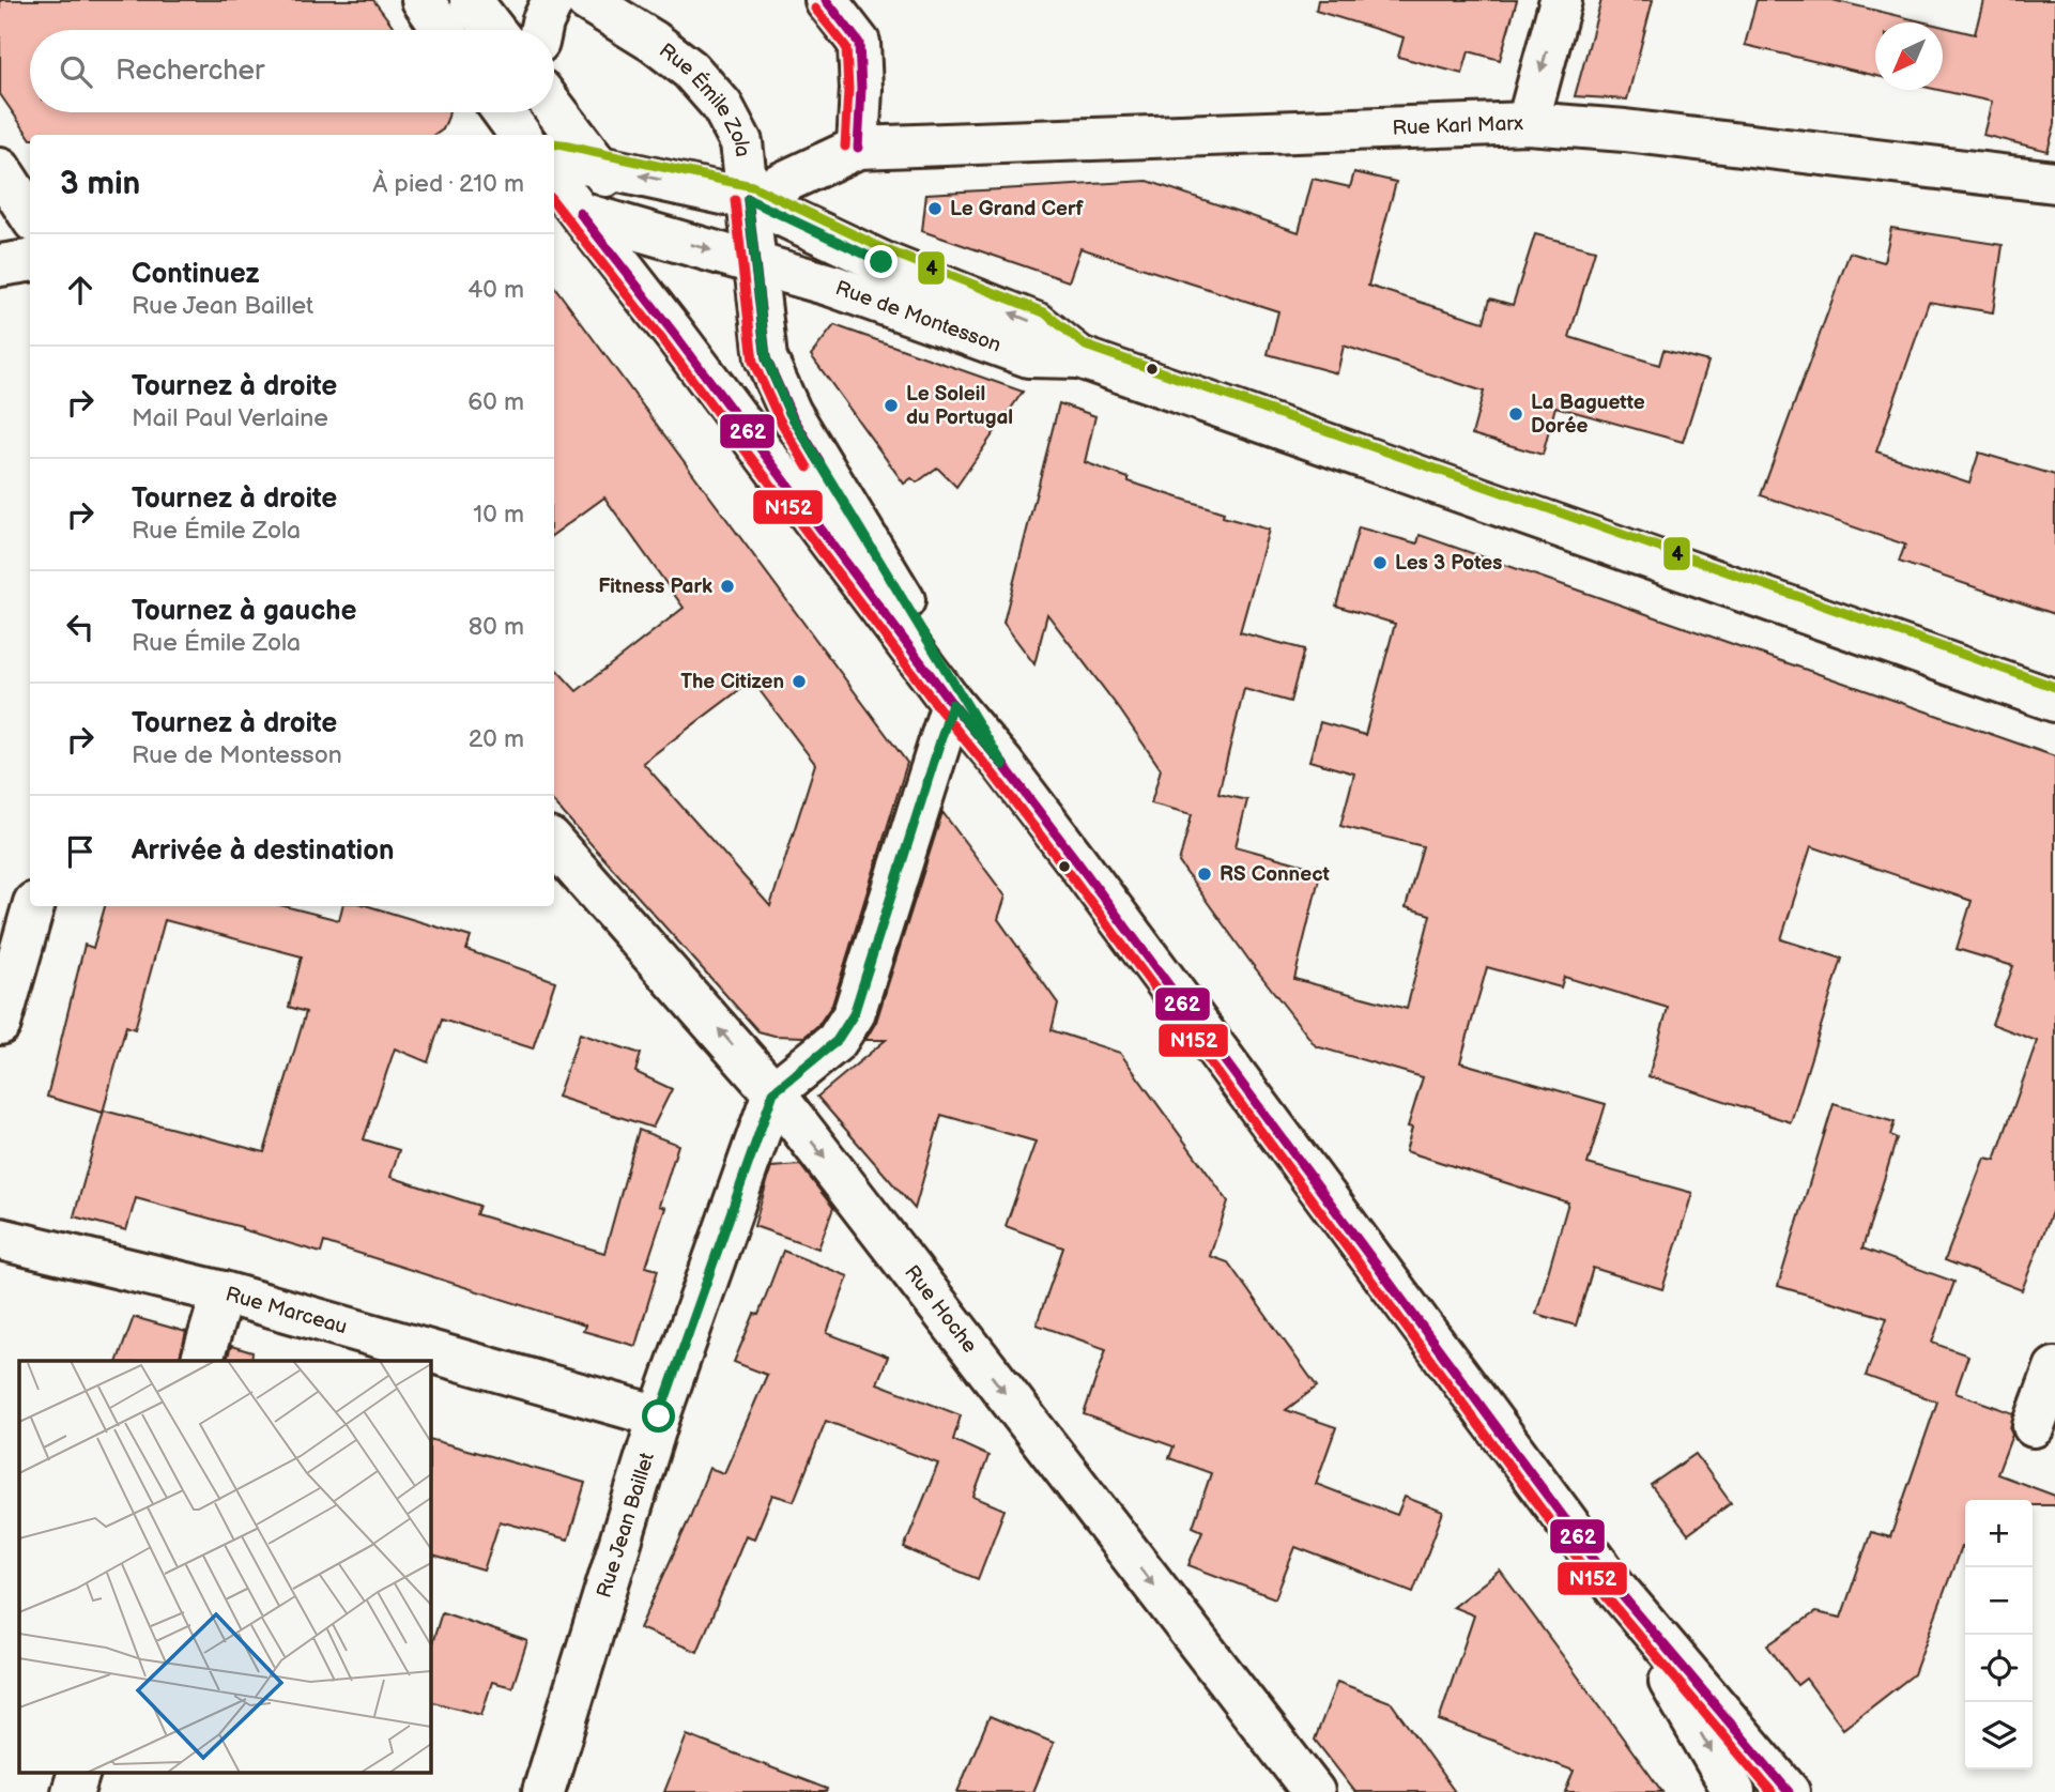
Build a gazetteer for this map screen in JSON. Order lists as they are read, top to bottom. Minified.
{"streets":{"street":["Rue Émile Zola","Rue Karl Marx","Rue de Montesson","Rue Hoche","Rue Marceau","Rue Jean Baillet"]},"crossings":[["Rue Émile Zola","Rue de Montesson"],["Rue Hoche","Rue Jean Baillet"],["Rue Marceau","Rue Jean Baillet"]],"places":["Le Grand Cerf","Le Soleil du Portugal","La Baguette Dorée","Les 3 Potes","Fitness Park","The Citizen","RS Connect"],"lines":["transit line 262","transit line N152","transit line 4"],"north":"bottom left","page":{"search":"Rechercher","heading":["3 min","À pied · 210 m"],"list":[["Continuez","Rue Jean Baillet","40 m"],["Tournez à droite","Mail Paul Verlaine","60 m"],["Tournez à droite","Rue Émile Zola","10 m"],["Tournez à gauche","Rue Émile Zola","80 m"],["Tournez à droite","Rue de Montesson","20 m"],"Arrivée à destination"],"map_buttons":["+","−"]}}
